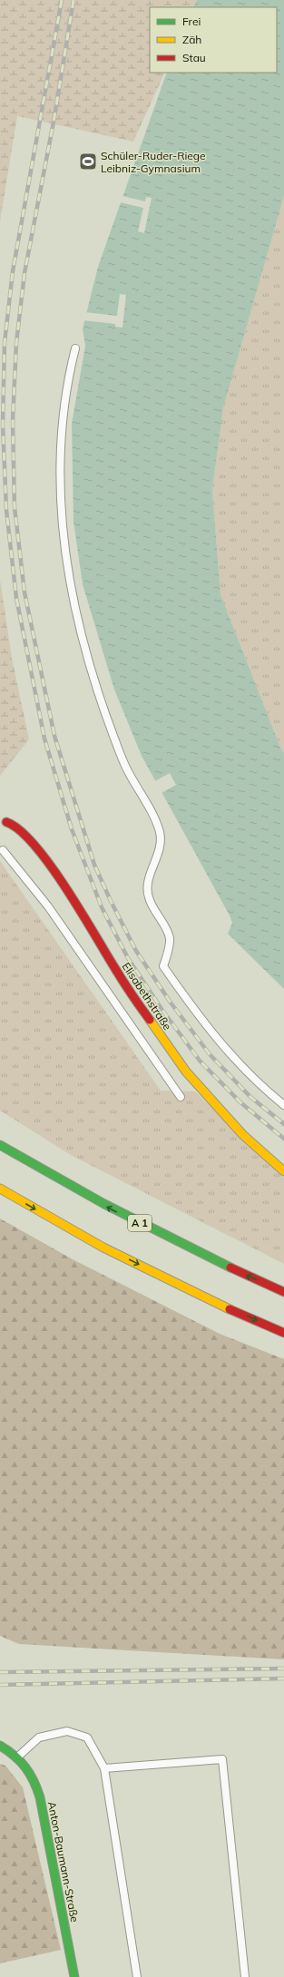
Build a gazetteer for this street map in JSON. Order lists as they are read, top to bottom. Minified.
{"streets":{"main road":["Elisabethstraße","A 1","Anton-Baumann-Straße"]},"places":{"sports":["Schüler-Ruder-Riege Leibniz-Gymnasium"]},"legend":["Frei","Zäh","Stau"]}
